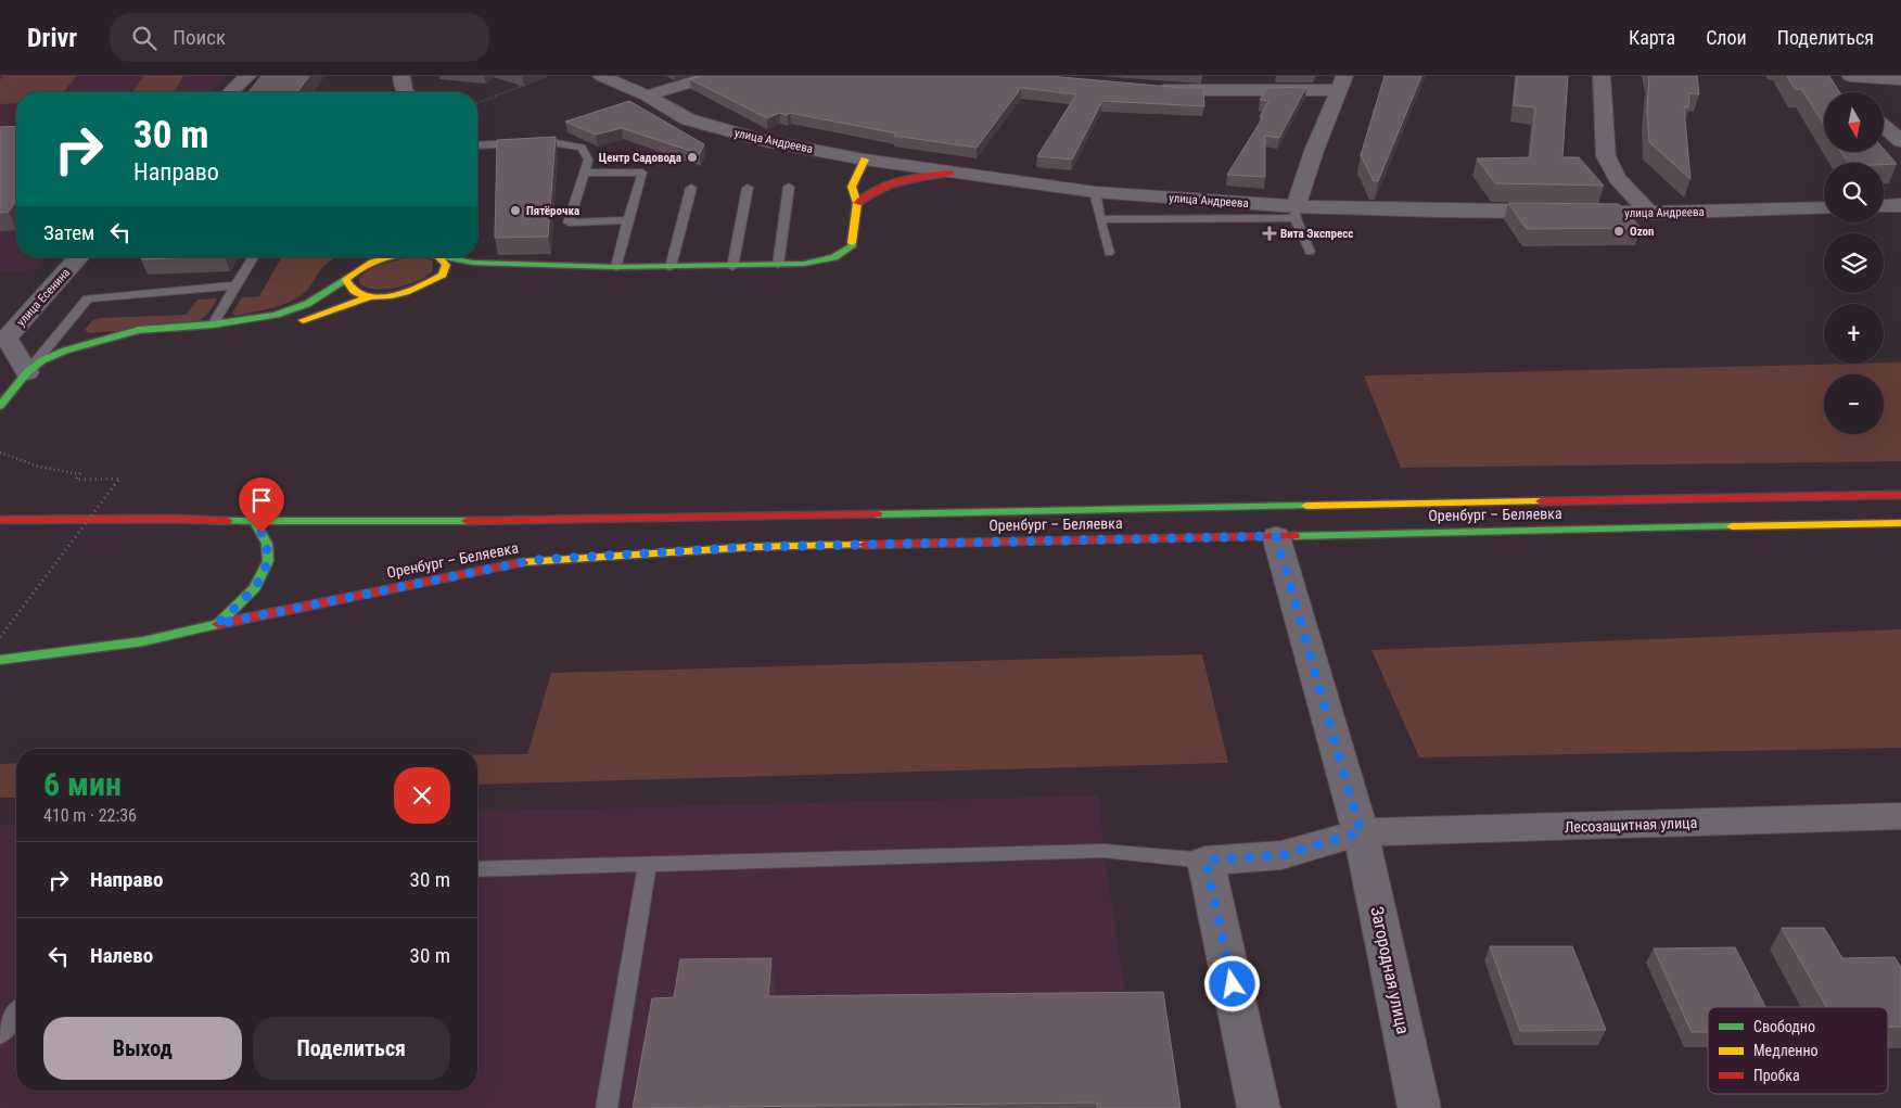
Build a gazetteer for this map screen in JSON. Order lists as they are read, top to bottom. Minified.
{"streets":{"main road":["Оренбург – Беляевка"],"street":["улица Андреева","улица Есенина","Лесозащитная улица","Загородная улица"]},"crossings":[["Оренбург – Беляевка","Загородная улица"],["Лесозащитная улица","Загородная улица"]],"places":{"other":["Центр Садовода","Пятёрочка","Ozon"],"health":["Вита Экспресс"]},"legend":["Свободно","Медленно","Пробка"],"north":"bottom","page":{"header":"Drivr","search":"Поиск","nav":["Карта","Слои","Поделиться"],"map_buttons":["+","−"],"turn":["30 m","Направо"],"then":"Затем","heading":["6 мин","410 m · 22:36"],"list":[{"name":"Направо","value":"30 m"},{"name":"Налево","value":"30 m"}],"buttons":["Выход","Поделиться"]}}
